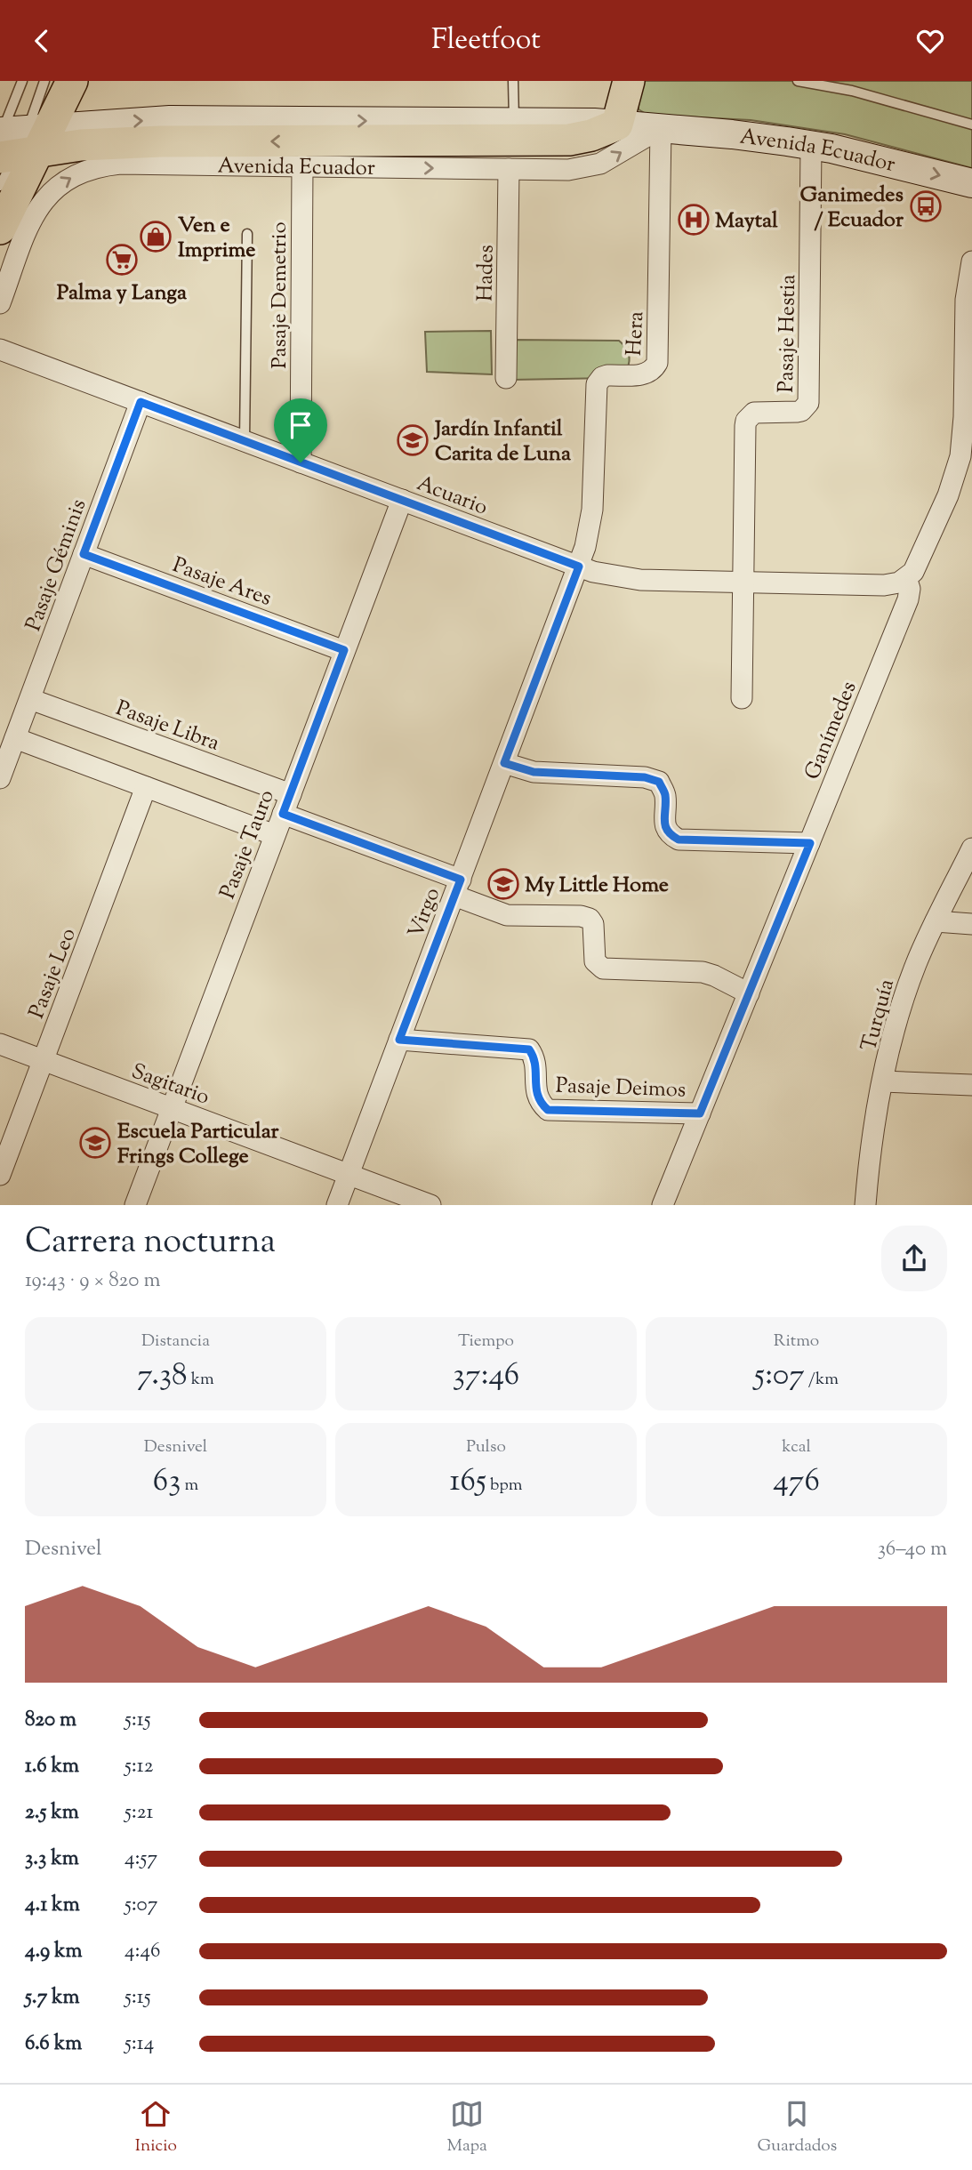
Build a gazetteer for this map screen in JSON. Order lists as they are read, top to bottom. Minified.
{"streets":{"main road":["Avenida Ecuador"],"street":["Hades","Pasaje Demetrio","Hera","Pasaje Hestia","Acuario","Pasaje Géminis","Pasaje Ares","Pasaje Libra","Ganímedes","Pasaje Tauro","Virgo","Pasaje Leo","Turquía","Sagitario","Pasaje Deimos"]},"crossings":[["Avenida Ecuador","Hades"],["Avenida Ecuador","Pasaje Demetrio"],["Avenida Ecuador","Hera"],["Avenida Ecuador","Pasaje Hestia"],["Pasaje Demetrio","Acuario"],["Hera","Acuario"],["Hera","Virgo"],["Pasaje Hestia","Acuario"],["Acuario","Pasaje Géminis"],["Acuario","Ganímedes"],["Acuario","Pasaje Tauro"],["Acuario","Virgo"],["Pasaje Géminis","Pasaje Ares"],["Pasaje Géminis","Pasaje Libra"],["Pasaje Ares","Pasaje Tauro"],["Pasaje Libra","Ganímedes"],["Pasaje Libra","Pasaje Tauro"],["Pasaje Libra","Virgo"],["Ganímedes","Pasaje Deimos"],["Pasaje Tauro","Sagitario"],["Virgo","Sagitario"],["Virgo","Pasaje Deimos"],["Pasaje Leo","Sagitario"]],"places":{"bus stop":["Ganimedes / Ecuador"],"hospital":["Maytal"],"shop":["Ven e Imprime"],"supermarket":["Palma y Langa"],"school or university":["Jardín Infantil Carita de Luna","My Little Home","Escuela Particular Frings College"]},"page":{"header":"Fleetfoot","heading":["Carrera nocturna","19:43 · 9 × 820 m"],"stats":[["Distancia","7.38 km"],["Tiempo","37:46"],["Ritmo","5:07 /km"],["Desnivel","63 m"],["Pulso","165 bpm"],["kcal","476"]],"chart":["Desnivel","36–40 m"],"list":[{"name":"820 m","note":"5:15"},{"name":"1.6 km","note":"5:12"},{"name":"2.5 km","note":"5:21"},{"name":"3.3 km","note":"4:57"},{"name":"4.1 km","note":"5:07"},{"name":"4.9 km","note":"4:46"},{"name":"5.7 km","note":"5:15"},{"name":"6.6 km","note":"5:14"}],"tabs":["Inicio","Mapa","Guardados"]}}
